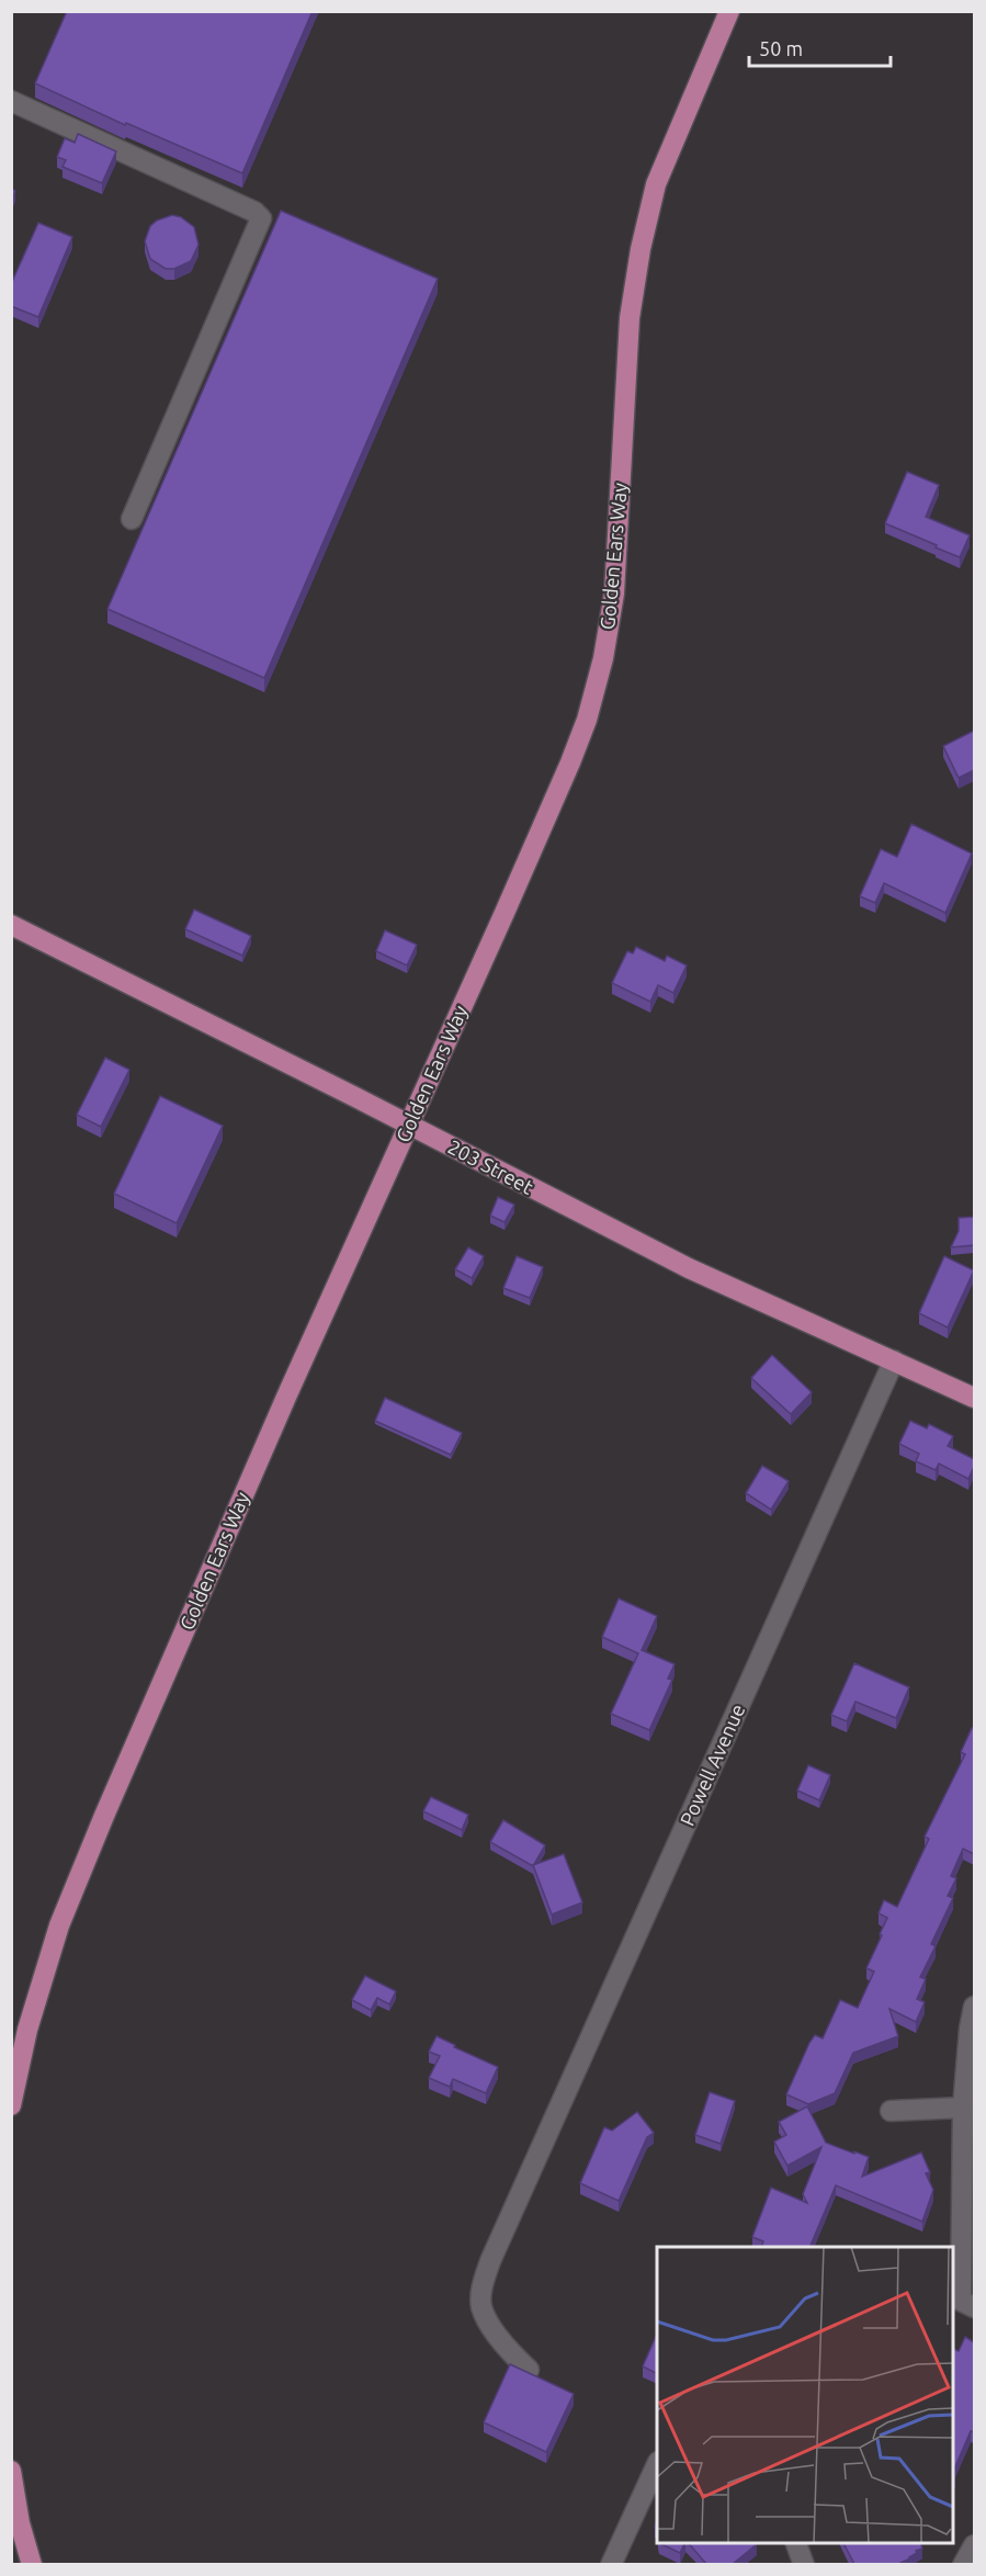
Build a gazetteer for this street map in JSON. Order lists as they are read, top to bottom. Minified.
{"streets":{"main road":["Golden Ears Way","203 Street"],"street":["Powell Avenue"]},"crossings":[["Golden Ears Way","203 Street"],["203 Street","Powell Avenue"]],"scale_bar":"50 m"}
